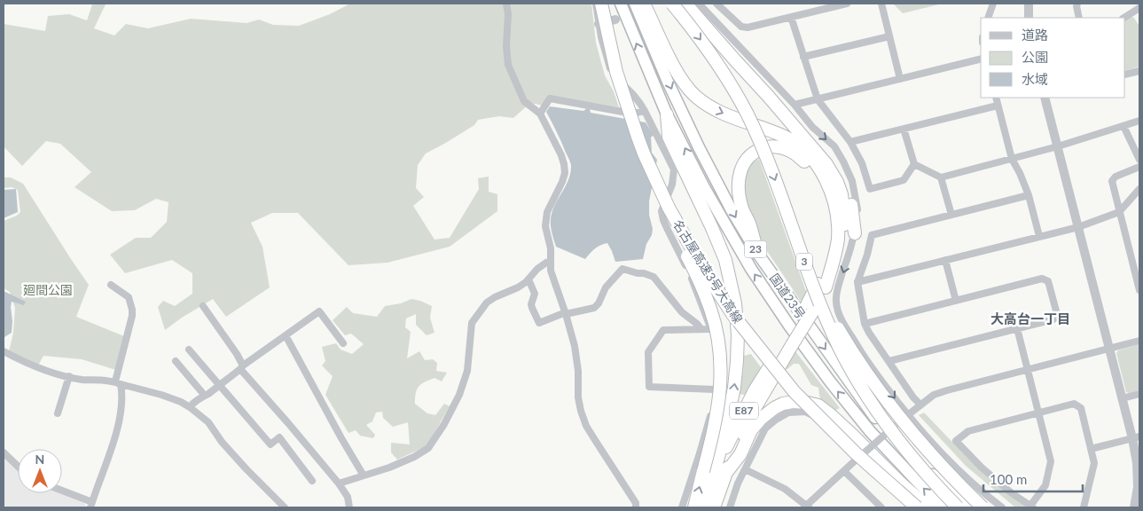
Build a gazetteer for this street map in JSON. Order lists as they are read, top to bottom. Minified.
{"streets":{"highway":["23","3","名古屋高速3号大高線","国道23号","E87"]},"districts":["大高台一丁目"],"parks":["廻間公園"],"legend":["道路","公園","水域"],"scale_bar":"100 m","north":"top"}
